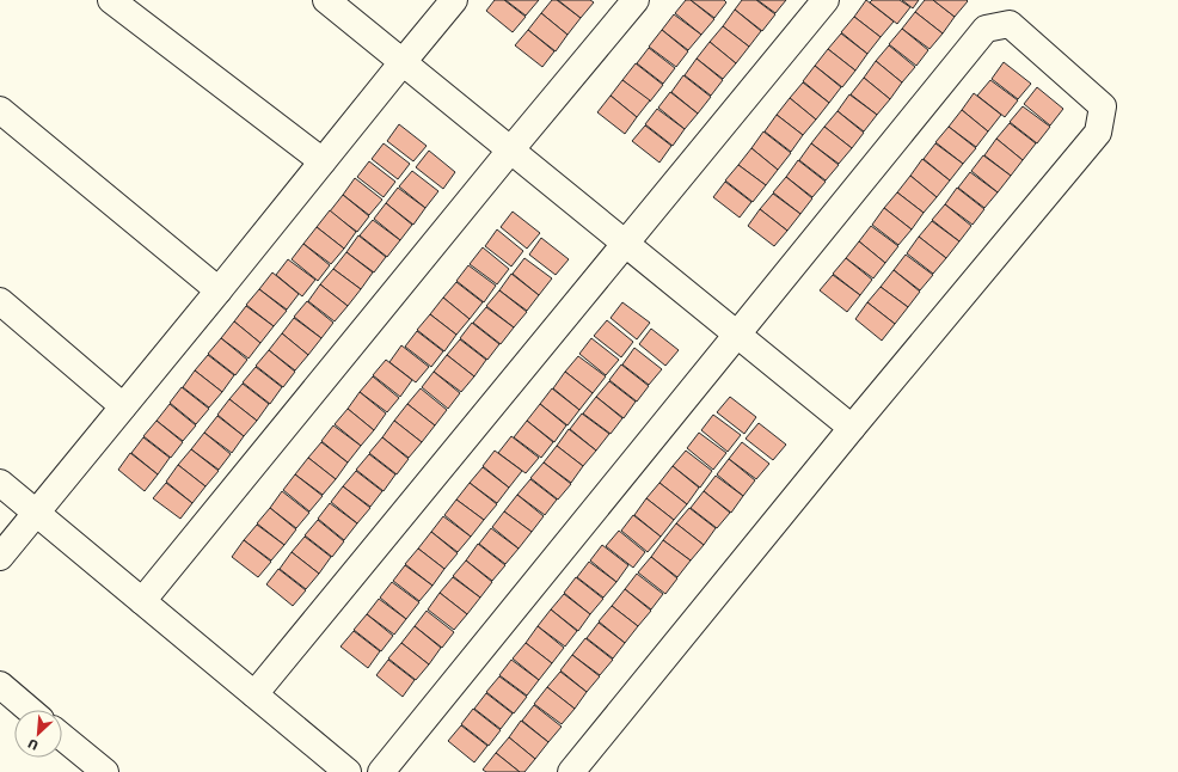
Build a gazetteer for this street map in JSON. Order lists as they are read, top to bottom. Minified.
{"north":"bottom left"}
